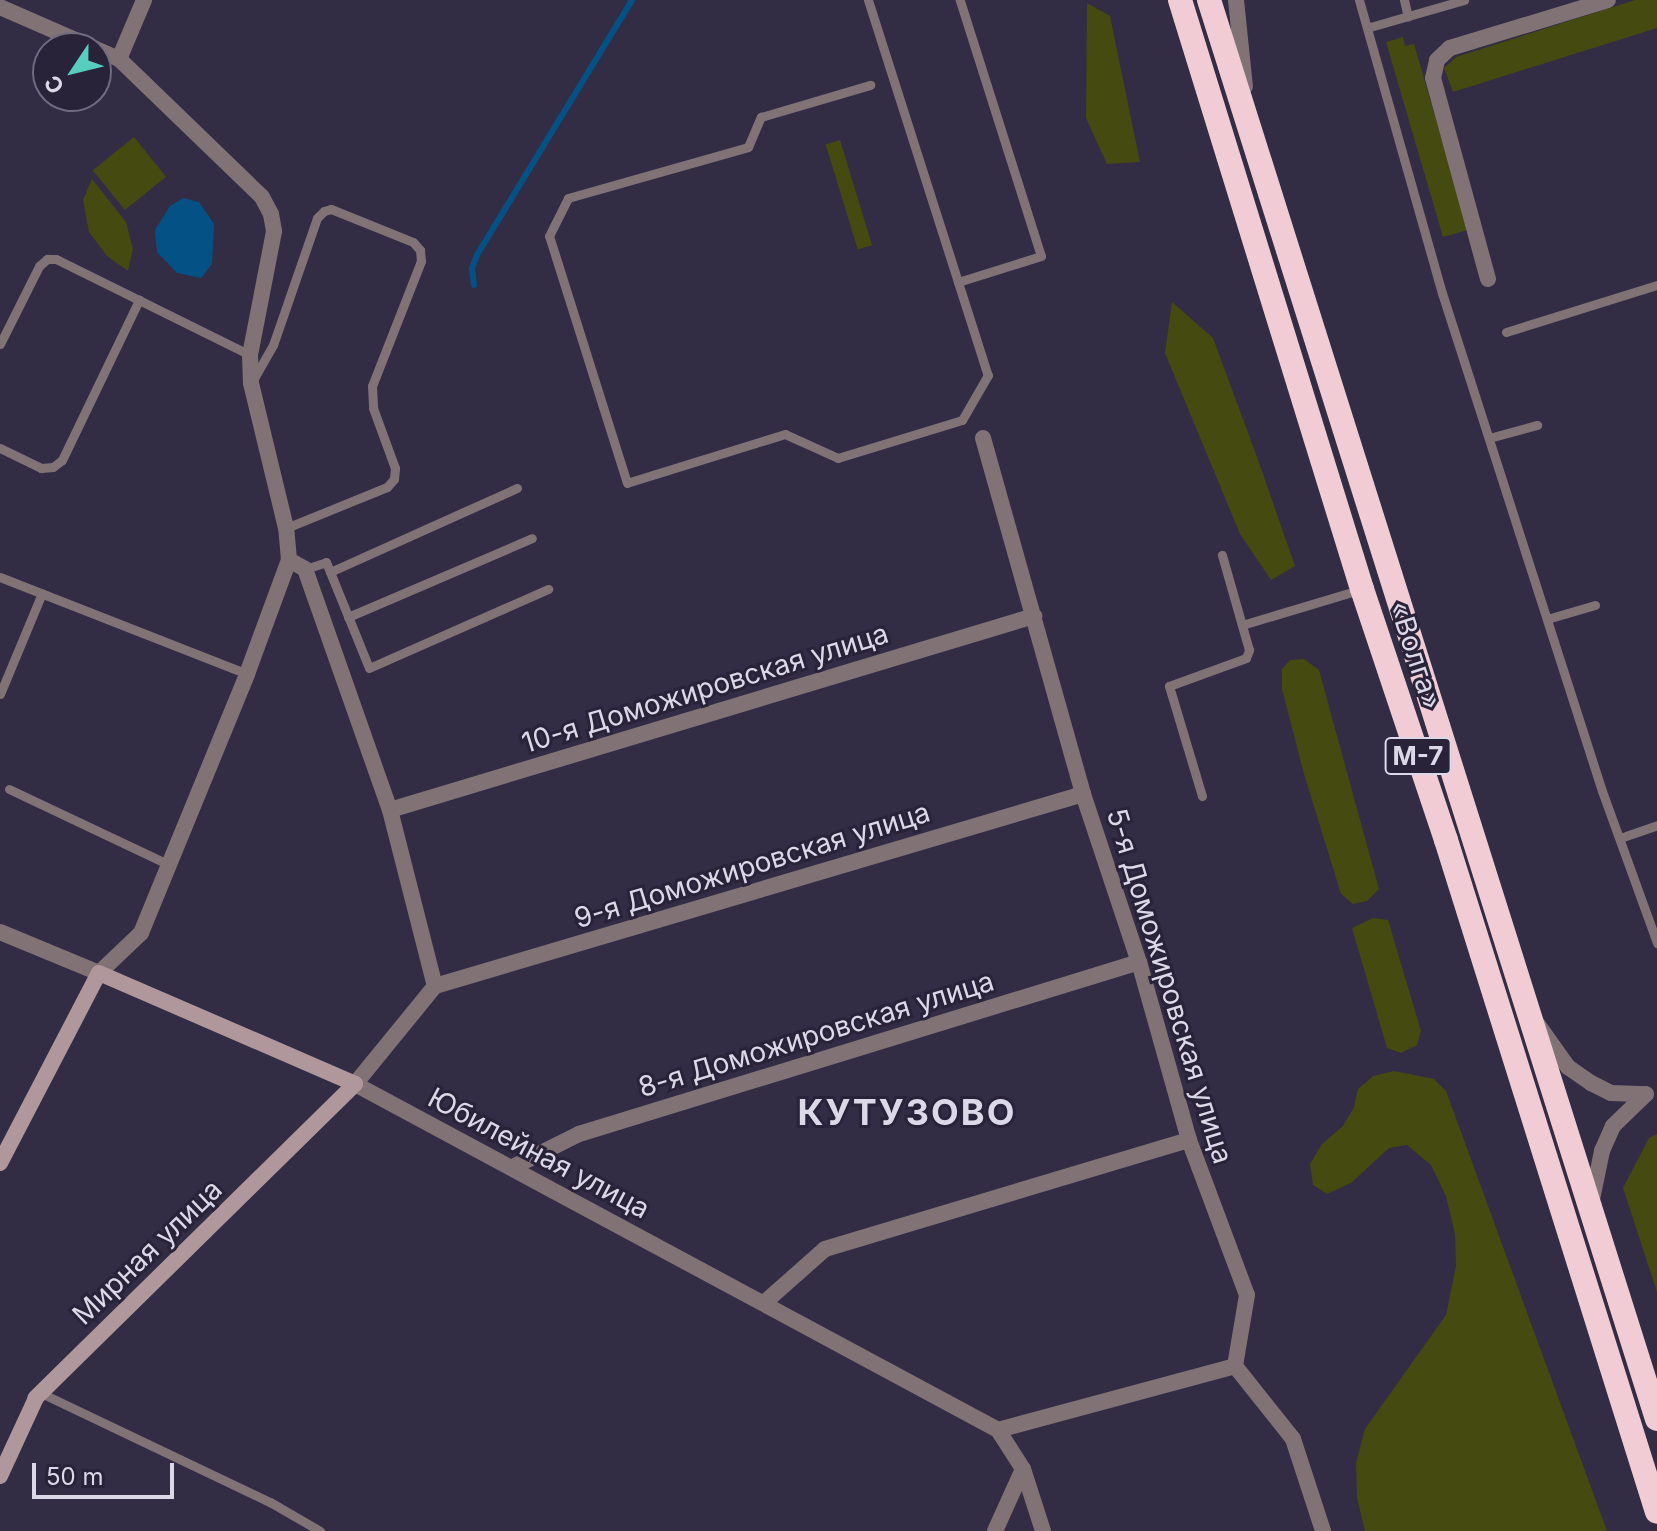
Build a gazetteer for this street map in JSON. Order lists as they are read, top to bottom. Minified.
{"streets":{"highway":["«Волга»","М-7"],"street":["10-я Доможировская улица","9-я Доможировская улица","5-я Доможировская улица","8-я Доможировская улица","Юбилейная улица","Мирная улица"]},"crossings":[["10-я Доможировская улица","5-я Доможировская улица"],["9-я Доможировская улица","5-я Доможировская улица"],["5-я Доможировская улица","8-я Доможировская улица"],["8-я Доможировская улица","Юбилейная улица"],["Юбилейная улица","Мирная улица"]],"districts":["КУТУЗОВО"],"scale_bar":"50 m","north":"bottom left"}
